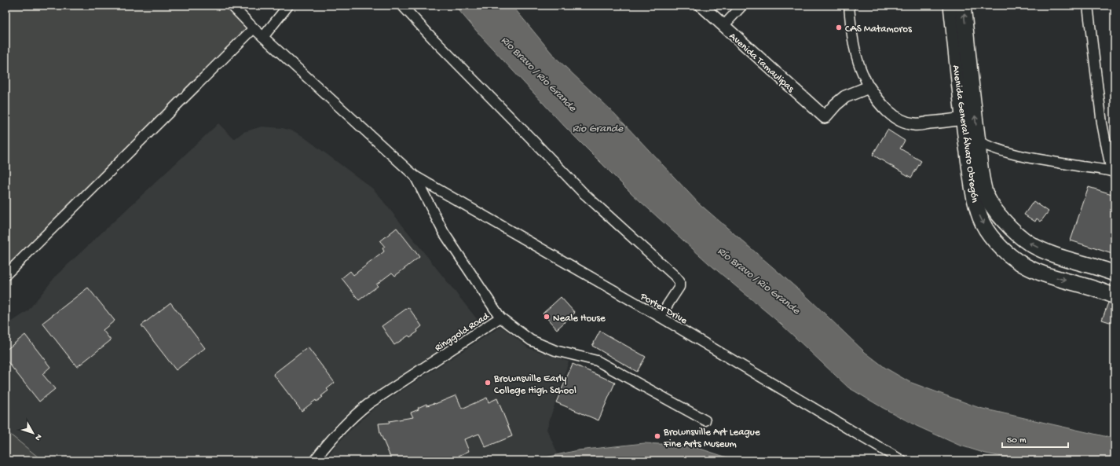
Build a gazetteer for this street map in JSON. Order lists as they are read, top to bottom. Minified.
{"streets":{"main road":["Avenida General Álvaro Obregón"],"street":["Avenida Tamaulipas","Porter Drive","Ringgold Road"]},"water":["Río Bravo / Rio Grande","Rio Grande"],"places":["CAS Matamoros","Neale House","Brownsville Early College High School","Brownsville Art League Fine Arts Museum"],"scale_bar":"50 m","north":"bottom right"}
